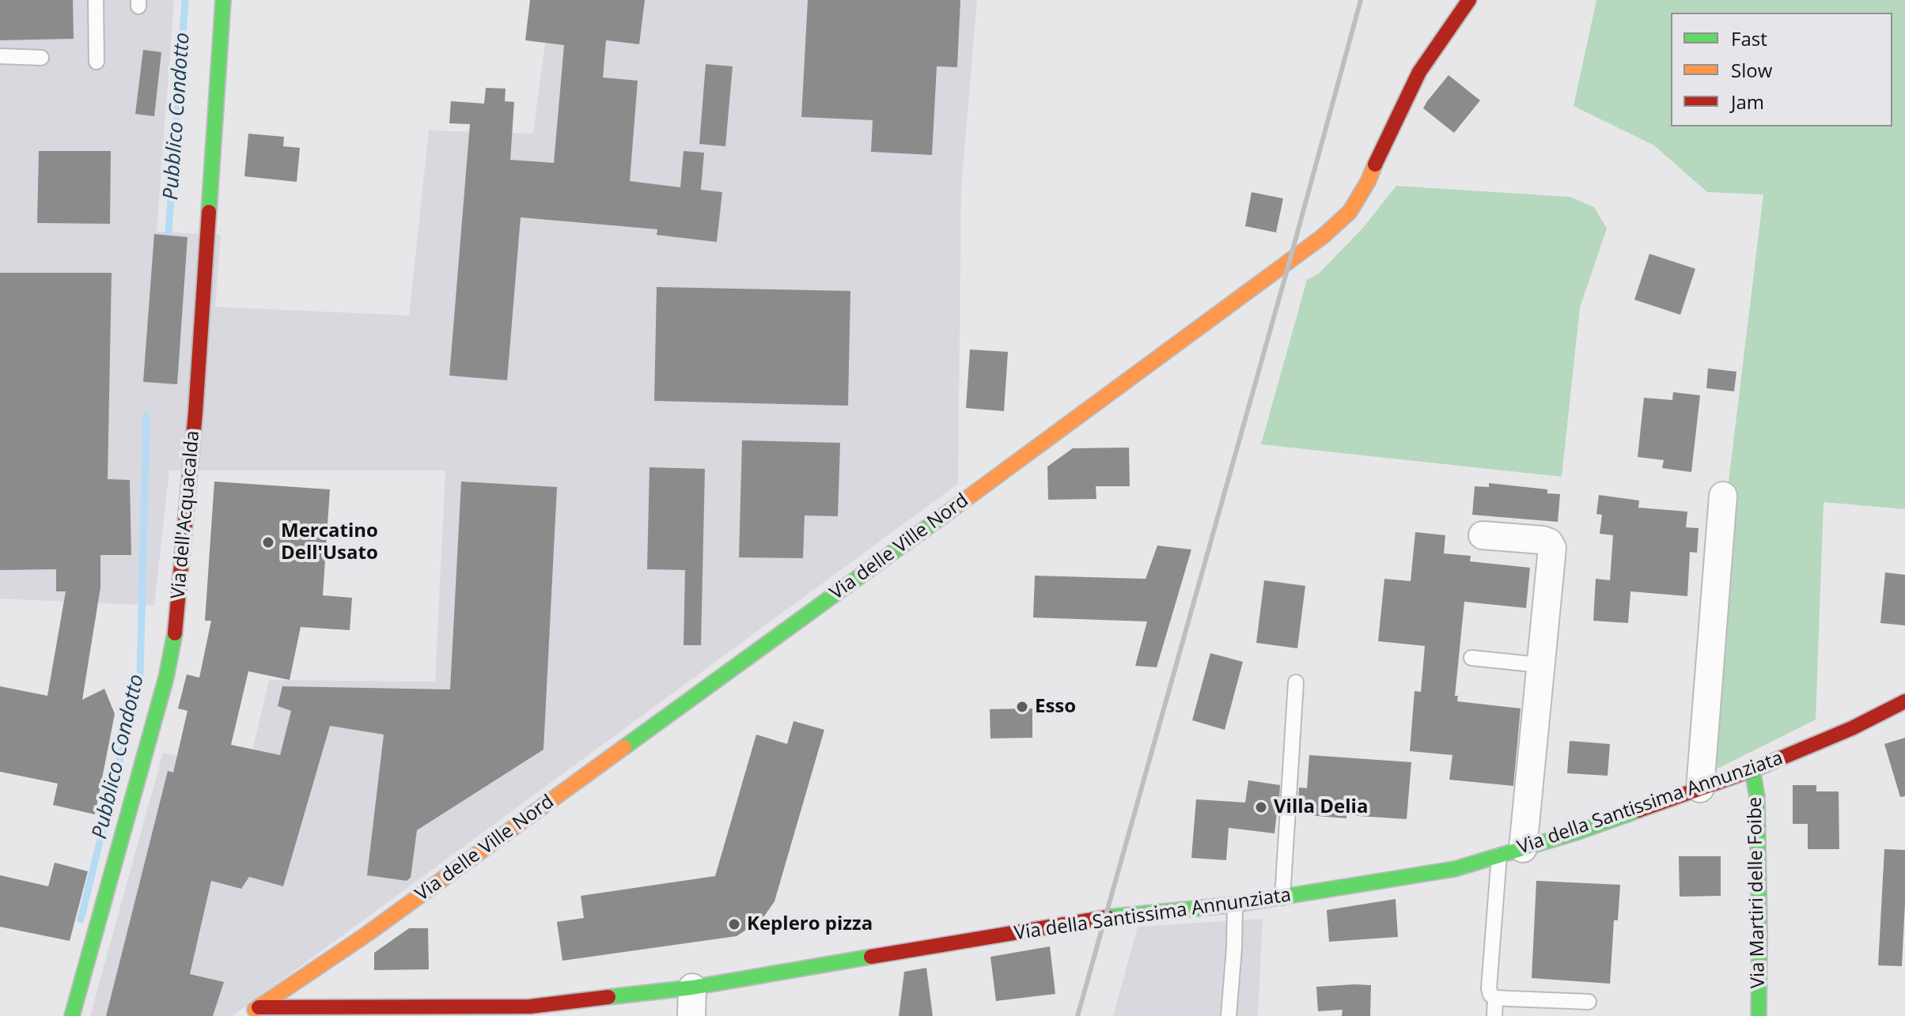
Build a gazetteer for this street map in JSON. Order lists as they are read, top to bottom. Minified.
{"streets":{"street":["Via dell'Acquacalda","Via delle Ville Nord","Via della Santissima Annunziata","Via Martiri delle Foibe"]},"crossings":[["Via delle Ville Nord","Via della Santissima Annunziata"],["Via della Santissima Annunziata","Via Martiri delle Foibe"]],"water":["Pubblico Condotto"],"places":["Mercatino Dell'Usato","Esso","Villa Delia","Keplero pizza"],"legend":["Fast","Slow","Jam"]}
